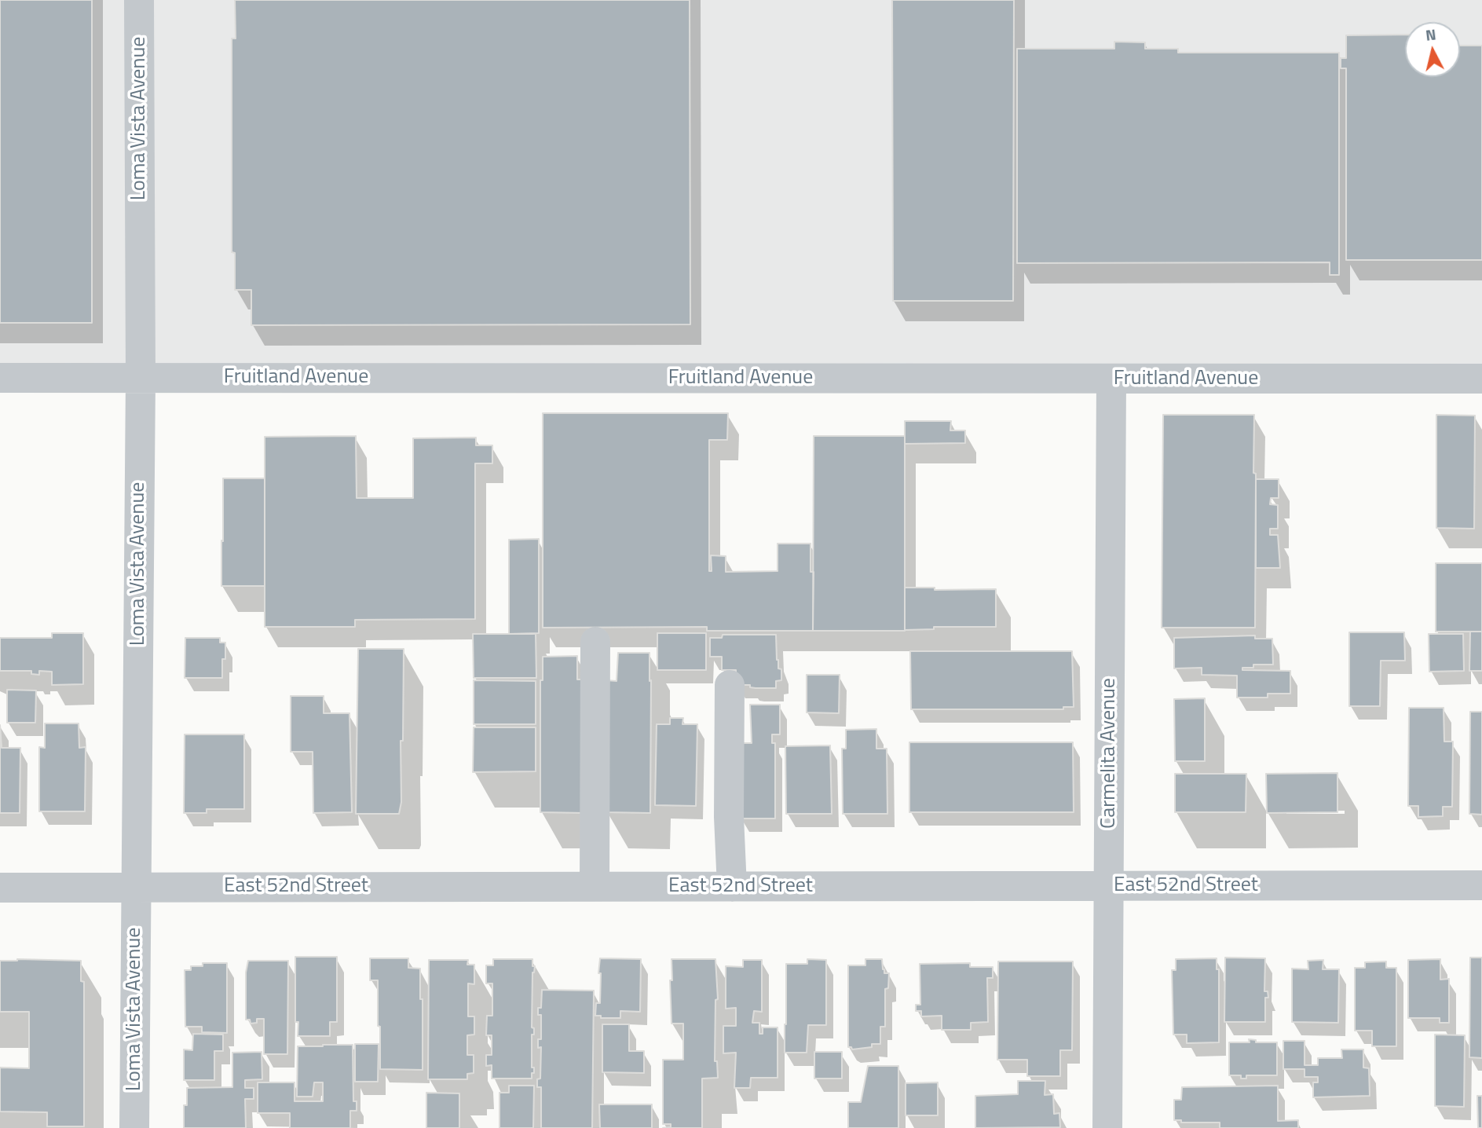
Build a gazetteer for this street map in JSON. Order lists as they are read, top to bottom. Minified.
{"streets":{"street":["Loma Vista Avenue","Fruitland Avenue","Carmelita Avenue","East 52nd Street"]},"crossings":[["Loma Vista Avenue","Fruitland Avenue"],["Loma Vista Avenue","East 52nd Street"],["Fruitland Avenue","Carmelita Avenue"],["Carmelita Avenue","East 52nd Street"]],"north":"top"}
